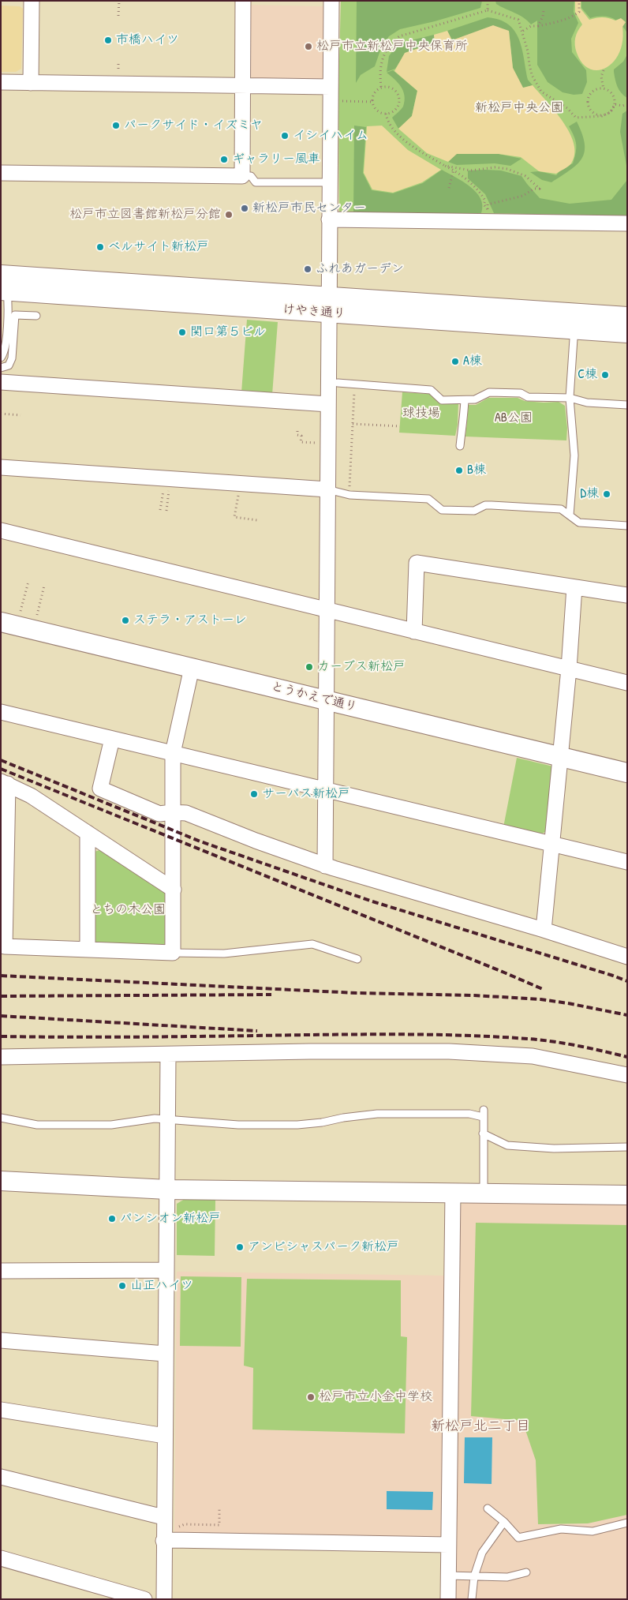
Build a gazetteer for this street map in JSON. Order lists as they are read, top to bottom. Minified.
{"streets":{"street":["けやき通り","とうかえで通り"]},"districts":["新松戸北二丁目"],"parks":["新松戸中央公園","球技場","AB公園","とちの木公園"],"places":["市橋ハイツ","松戸市立新松戸中央保育所","パークサイド・イズミヤ","イシイハイム","ギャラリー風車","新松戸市民センター","松戸市立図書館新松戸分館","ベルサイト新松戸","ふれあガーデン","関口第５ビル","A棟","C棟","B棟","D棟","ステラ・アストーレ","カーブス新松戸","サーパス新松戸","パンシオン新松戸","アンビシャスパーク新松戸","山正ハイツ","松戸市立小金中学校"]}
